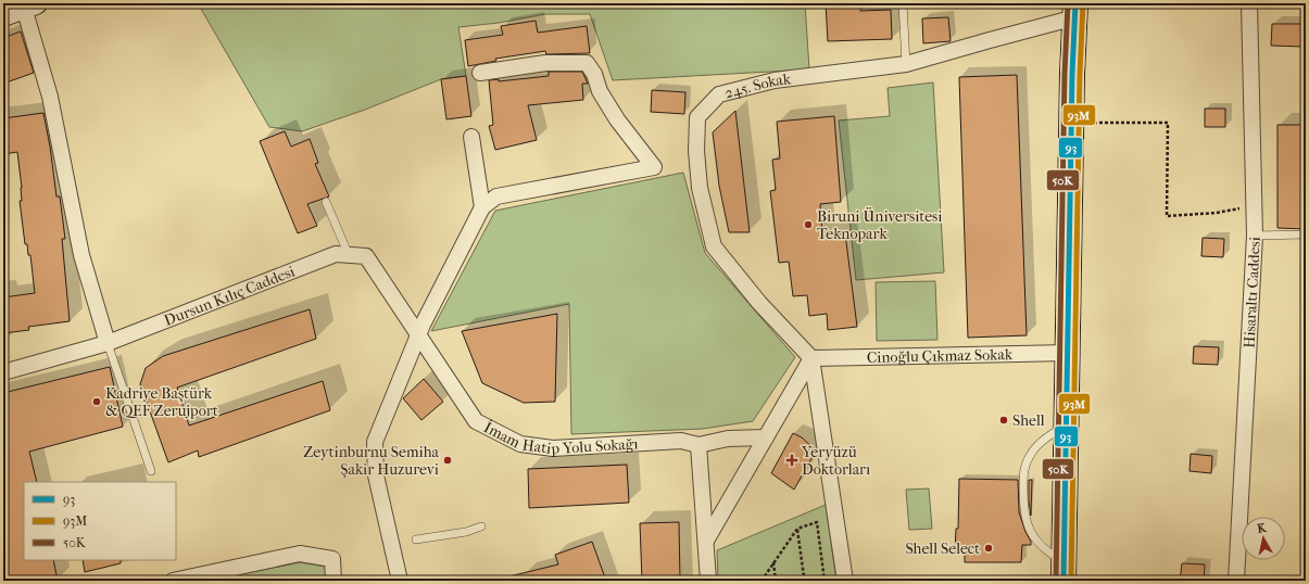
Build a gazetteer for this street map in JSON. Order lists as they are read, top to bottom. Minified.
{"streets":{"street":["245. Sokak","Hisaraltı Caddesi","Dursun Kılıç Caddesi","Cinoğlu Çıkmaz Sokak","İmam Hatip Yolu Sokağı"]},"crossings":[["245. Sokak","Cinoğlu Çıkmaz Sokak"],["Dursun Kılıç Caddesi","İmam Hatip Yolu Sokağı"]],"places":{"other":["Biruni Üniversitesi Teknopark","Kadriye Baştürk & QEF Zerujport","Shell","Zeytinburnu Semiha Şakir Huzurevi","Shell Select"],"health":["Yeryüzü Doktorları"]},"lines":["transit line 93","transit line 93M","transit line 50K"],"legend":["93","93M","50K"],"north":"top"}
